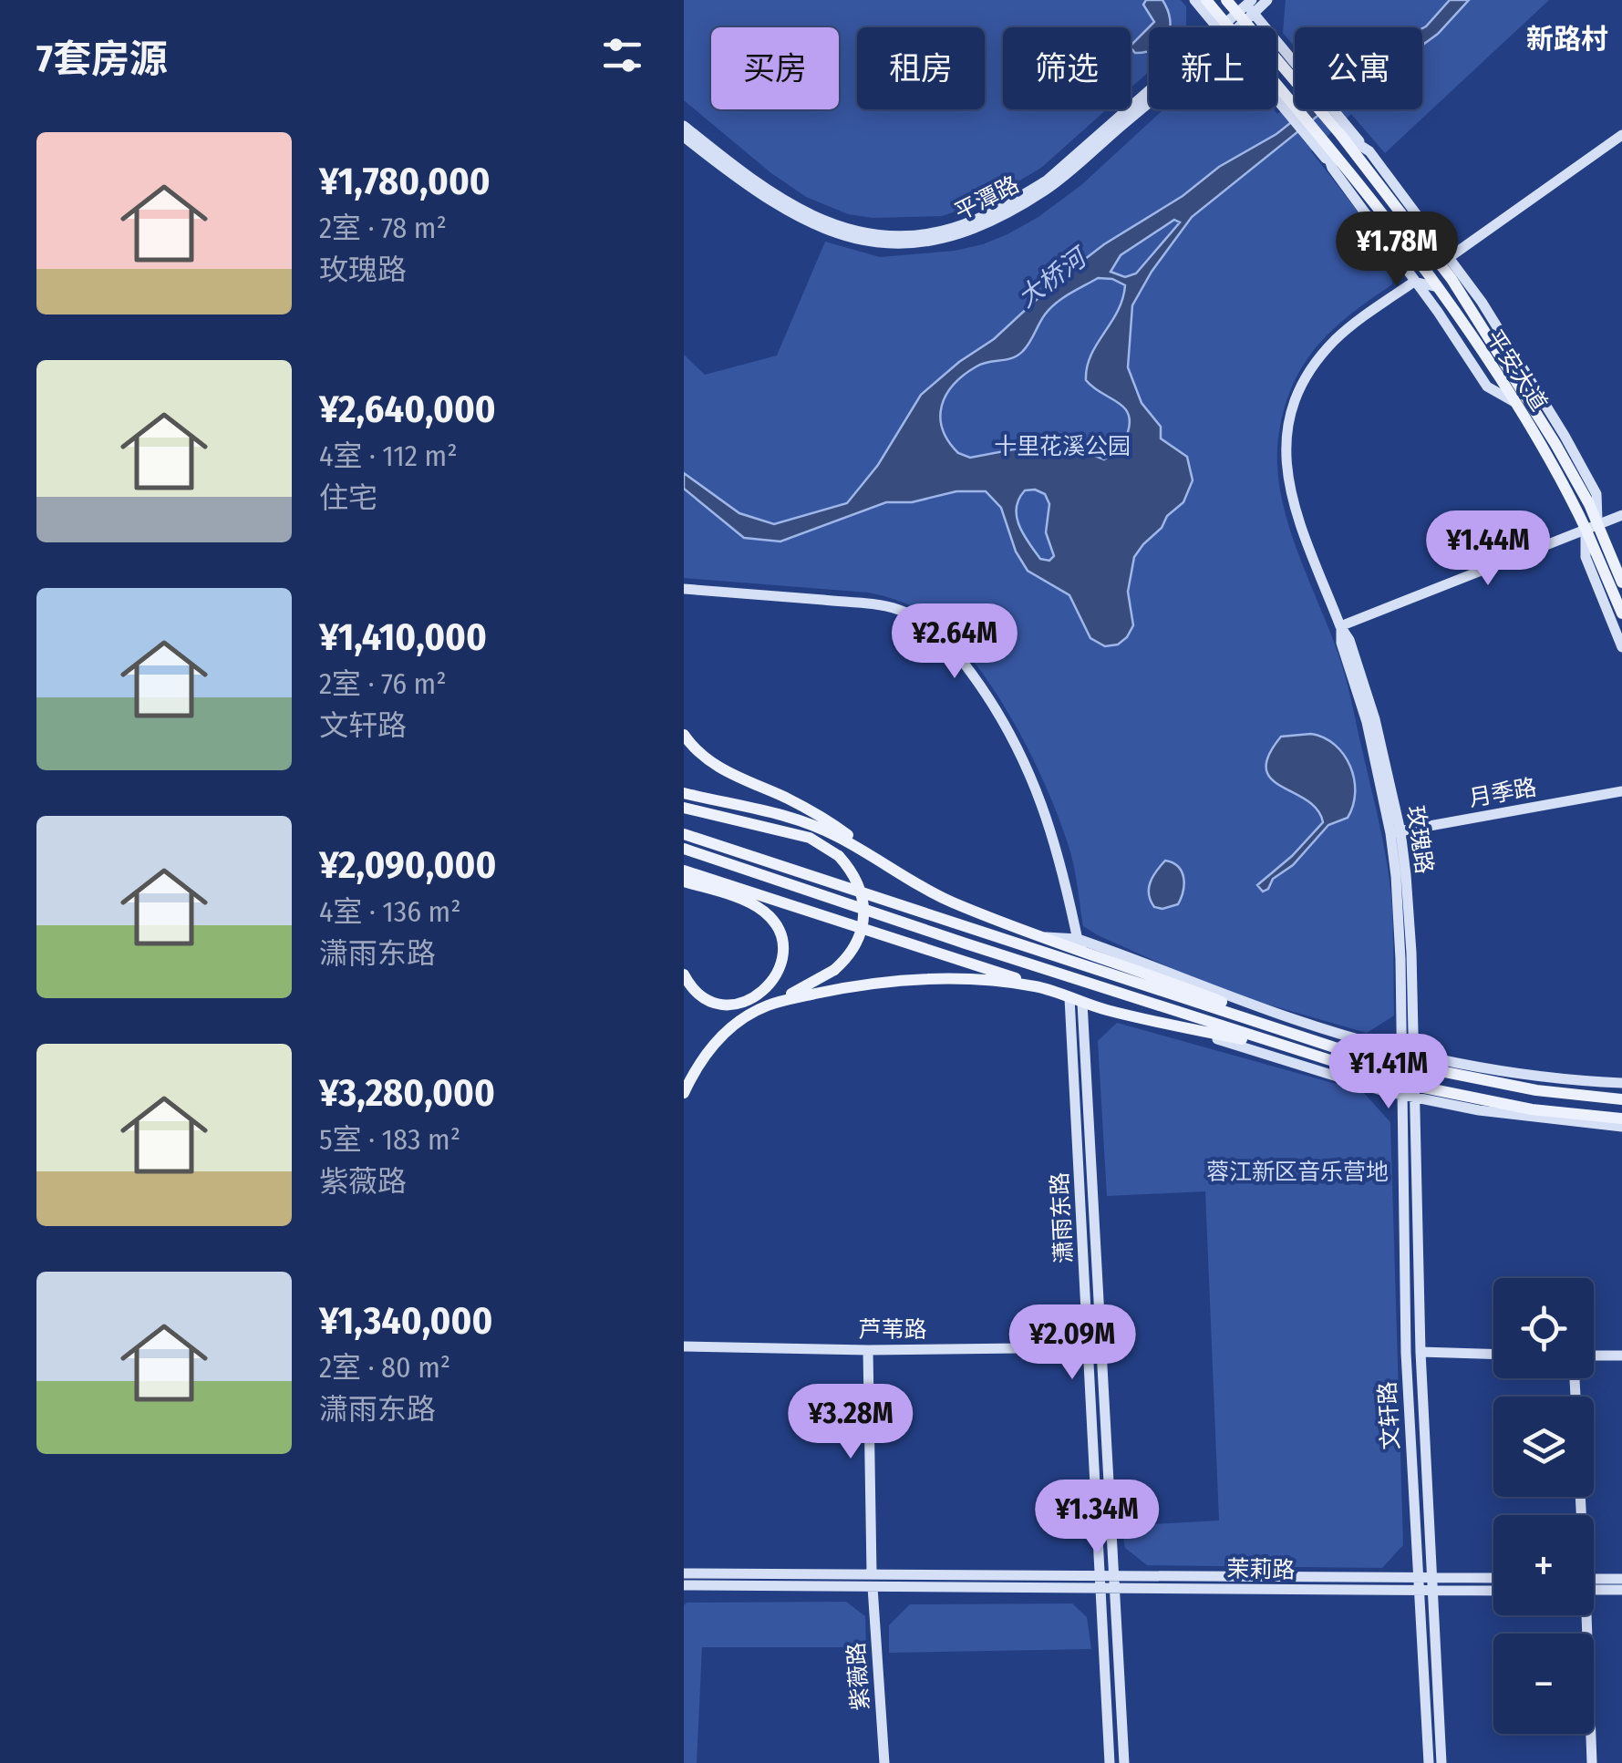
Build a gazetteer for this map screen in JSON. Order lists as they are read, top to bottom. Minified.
{"streets":{"main road":["平安大道"],"street":["平潭路","月季路","玫瑰路","潇雨东路","芦苇路","文轩路","茉莉路","紫薇路"]},"crossings":[["平潭路","平安大道"],["月季路","玫瑰路"],["玫瑰路","文轩路"],["潇雨东路","芦苇路"],["潇雨东路","茉莉路"],["文轩路","茉莉路"],["茉莉路","紫薇路"]],"districts":["新路村"],"water":["大桥河"],"parks":["十里花溪公园","蓉江新区音乐营地"],"page":{"heading":"7套房源","chip":["买房","租房","筛选","新上","公寓"],"list":[{"name":"¥1,780,000","note":"2室 · 78 m² · 玫瑰路"},{"name":"¥2,640,000","note":"4室 · 112 m² · 住宅"},{"name":"¥1,410,000","note":"2室 · 76 m² · 文轩路"},{"name":"¥2,090,000","note":"4室 · 136 m² · 潇雨东路"},{"name":"¥3,280,000","note":"5室 · 183 m² · 紫薇路"},{"name":"¥1,340,000","note":"2室 · 80 m² · 潇雨东路"}],"price":["¥1.78M","¥1.44M","¥2.64M","¥1.41M","¥2.09M","¥3.28M","¥1.34M"],"map_buttons":["+","−"]}}
